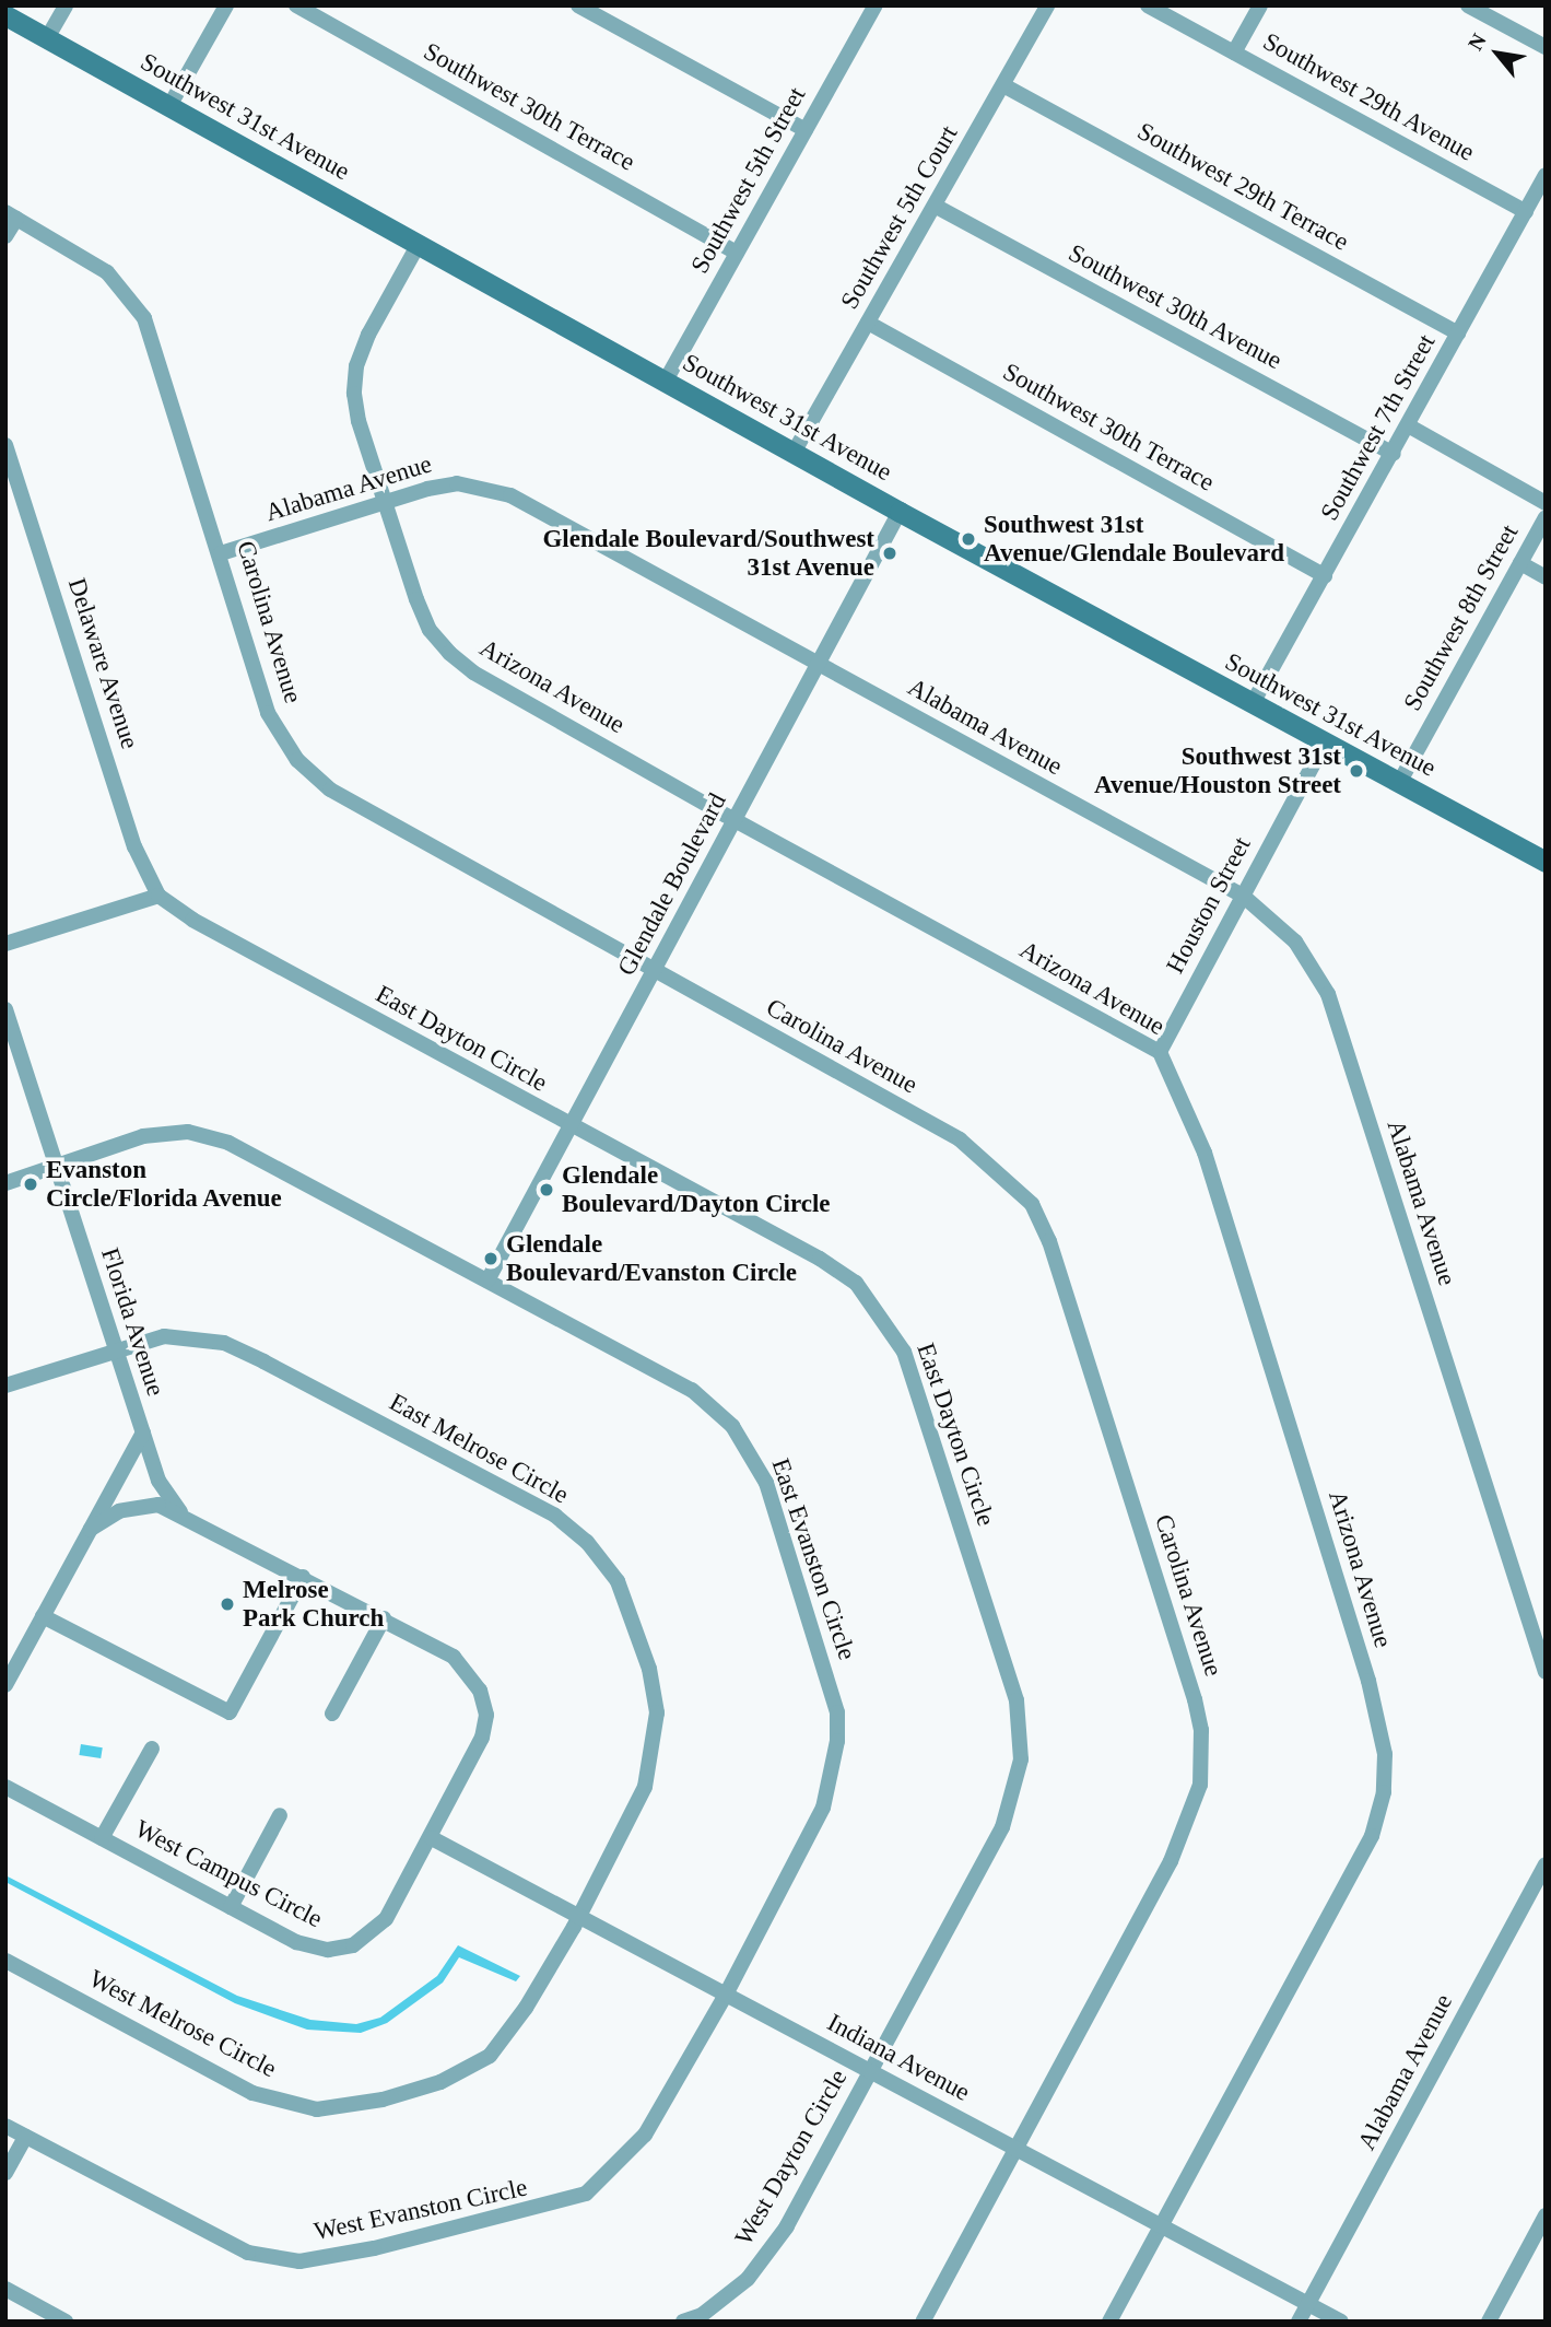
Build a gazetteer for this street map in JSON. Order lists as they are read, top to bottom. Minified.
{"streets":{"main road":["Southwest 31st Avenue"],"street":["Southwest 29th Avenue","Southwest 30th Terrace","Southwest 5th Street","Southwest 29th Terrace","Southwest 5th Court","Southwest 30th Avenue","Southwest 7th Street","Alabama Avenue","Southwest 8th Street","Carolina Avenue","Delaware Avenue","Arizona Avenue","Glendale Boulevard","Houston Street","East Dayton Circle","Florida Avenue","East Melrose Circle","East Evanston Circle","West Campus Circle","West Melrose Circle","Indiana Avenue","West Dayton Circle","West Evanston Circle"]},"crossings":[["Southwest 29th Avenue","Southwest 7th Street"],["Southwest 30th Terrace","Southwest 5th Street"],["Southwest 30th Terrace","Southwest 5th Court"],["Southwest 30th Terrace","Southwest 7th Street"],["Southwest 31st Avenue","Southwest 5th Street"],["Southwest 31st Avenue","Southwest 5th Court"],["Southwest 31st Avenue","Southwest 7th Street"],["Southwest 31st Avenue","Southwest 8th Street"],["Southwest 31st Avenue","Arizona Avenue"],["Southwest 31st Avenue","Glendale Boulevard"],["Southwest 31st Avenue","Houston Street"],["Southwest 29th Terrace","Southwest 5th Court"],["Southwest 29th Terrace","Southwest 7th Street"],["Southwest 5th Court","Southwest 30th Avenue"],["Southwest 30th Avenue","Southwest 7th Street"],["Alabama Avenue","Carolina Avenue"],["Alabama Avenue","Arizona Avenue"],["Alabama Avenue","Glendale Boulevard"],["Alabama Avenue","Houston Street"],["Alabama Avenue","Indiana Avenue"],["Carolina Avenue","Glendale Boulevard"],["Carolina Avenue","Indiana Avenue"],["Delaware Avenue","East Dayton Circle"],["Arizona Avenue","Glendale Boulevard"],["Arizona Avenue","Houston Street"],["Arizona Avenue","Indiana Avenue"],["Glendale Boulevard","East Dayton Circle"],["Glendale Boulevard","East Evanston Circle"],["East Dayton Circle","Indiana Avenue"],["East Dayton Circle","West Dayton Circle"],["Florida Avenue","East Melrose Circle"],["Florida Avenue","East Evanston Circle"],["East Melrose Circle","West Melrose Circle"],["East Melrose Circle","Indiana Avenue"],["East Evanston Circle","Indiana Avenue"],["East Evanston Circle","West Evanston Circle"],["West Campus Circle","Indiana Avenue"],["West Melrose Circle","Indiana Avenue"],["Indiana Avenue","West Dayton Circle"],["Indiana Avenue","West Evanston Circle"]],"places":["Southwest 31st Avenue/Glendale Boulevard","Glendale Boulevard/Southwest 31st Avenue","Southwest 31st Avenue/Houston Street","Evanston Circle/Florida Avenue","Glendale Boulevard/Dayton Circle","Glendale Boulevard/Evanston Circle","Melrose Park Church"],"north":"top left"}
